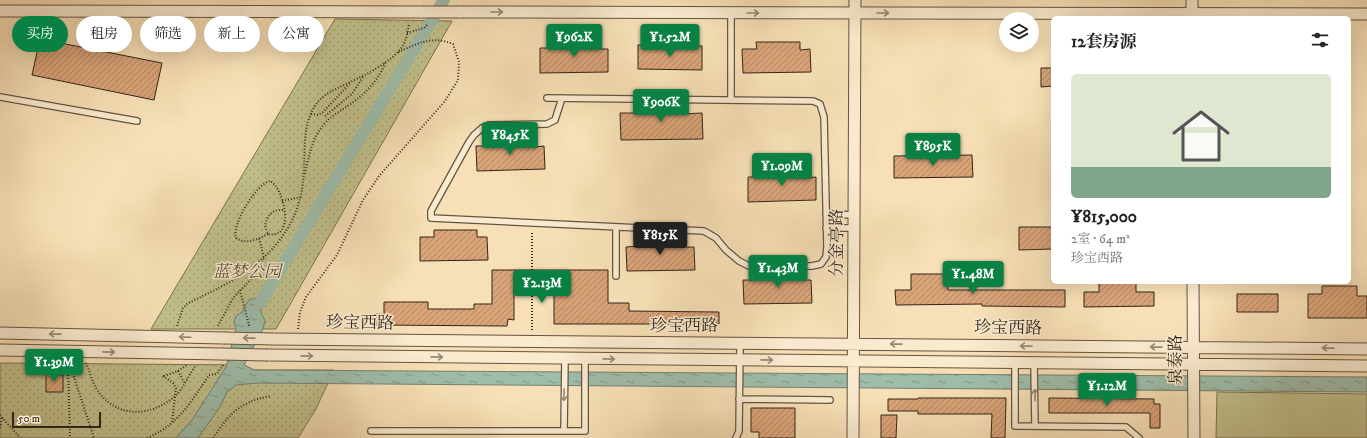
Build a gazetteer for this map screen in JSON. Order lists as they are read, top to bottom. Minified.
{"streets":{"street":["分金亭路","珍宝西路","泉泰路"]},"crossings":[["分金亭路","珍宝西路"],["珍宝西路","泉泰路"]],"parks":["蓝梦公园"],"scale_bar":"50 m","page":{"chip":["买房","租房","筛选","新上","公寓"],"heading":"12套房源","price":["¥962K","¥1.52M","¥906K","¥845K","¥895K","¥1.09M","¥815K","¥1.43M","¥1.48M","¥2.13M","¥1.39M","¥1.12M"],"list":[{"name":"¥815,000","note":"2室 · 64 m² · 珍宝西路"}],"scale":"50 m"}}
